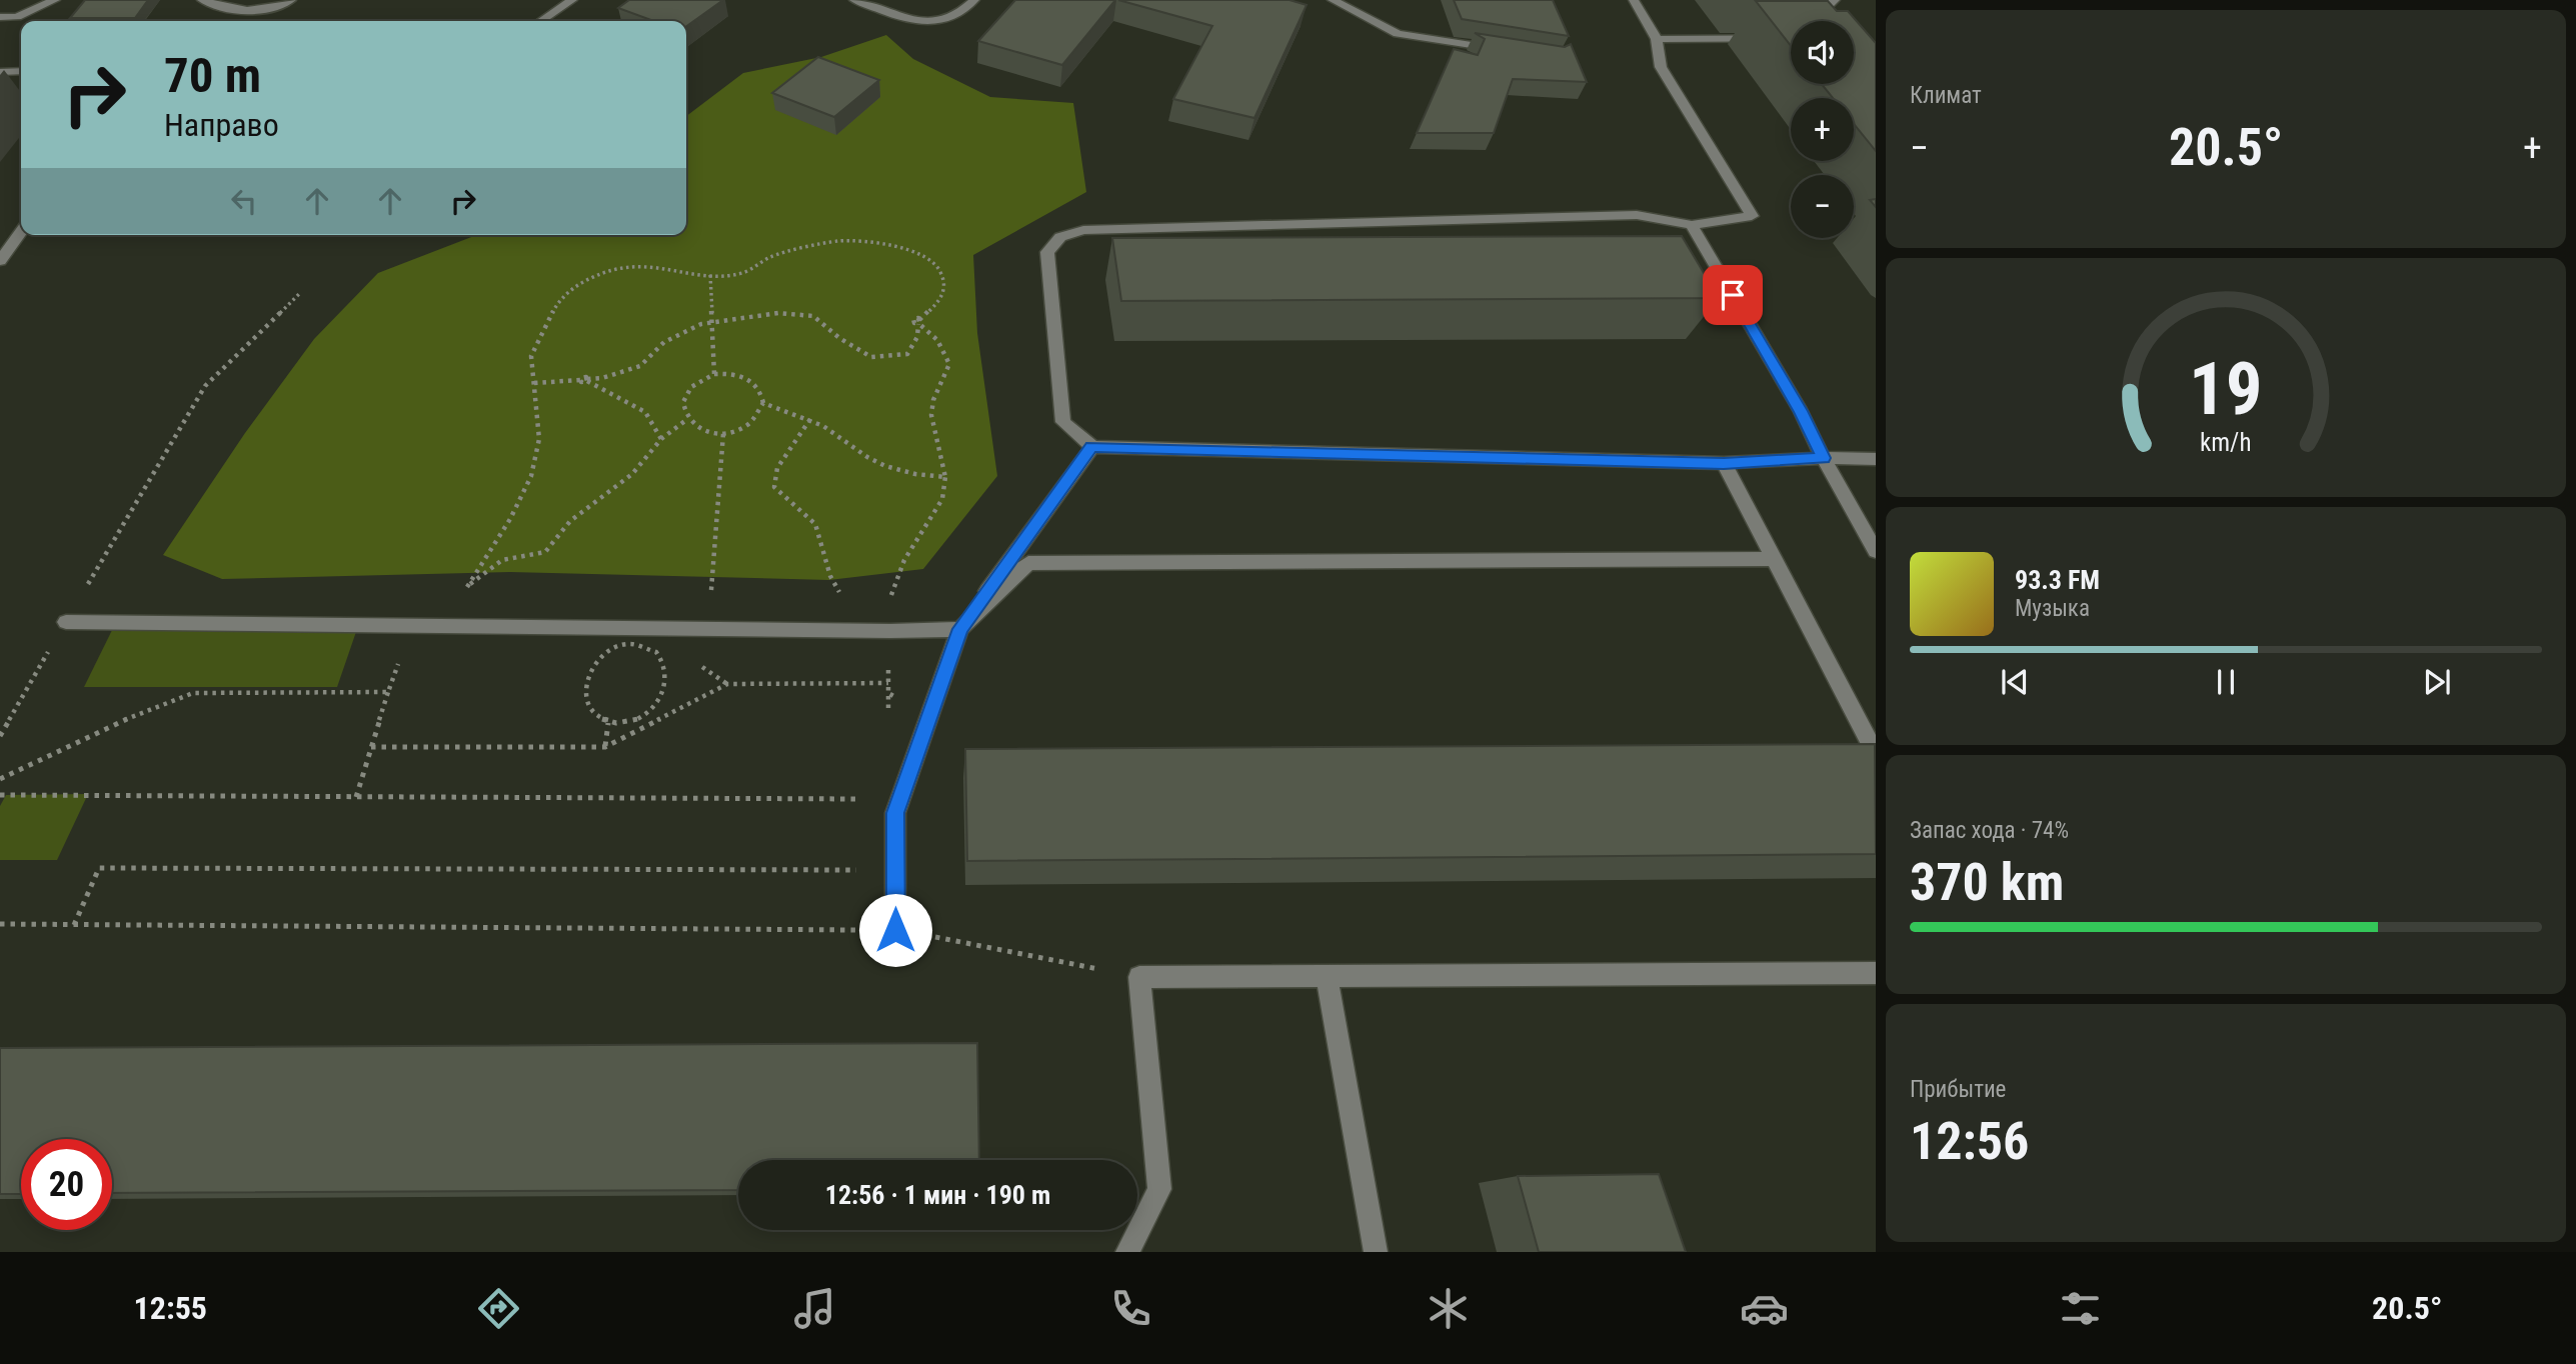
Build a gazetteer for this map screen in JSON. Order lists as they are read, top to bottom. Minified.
{"page":{"tile":["Климат",["Запас хода · 74%","370 km"],["Прибытие","12:56"]],"map_buttons":["+","−"],"turn":["70 m","Направо"],"heat":["−","20.5°","+"],"song":["93.3 FM","Музыка"],"limit":"20","trip":"12:56 · 1 мин · 190 m","tabs":["12:55","20.5°"],"gauge":["19","km/h"]}}
